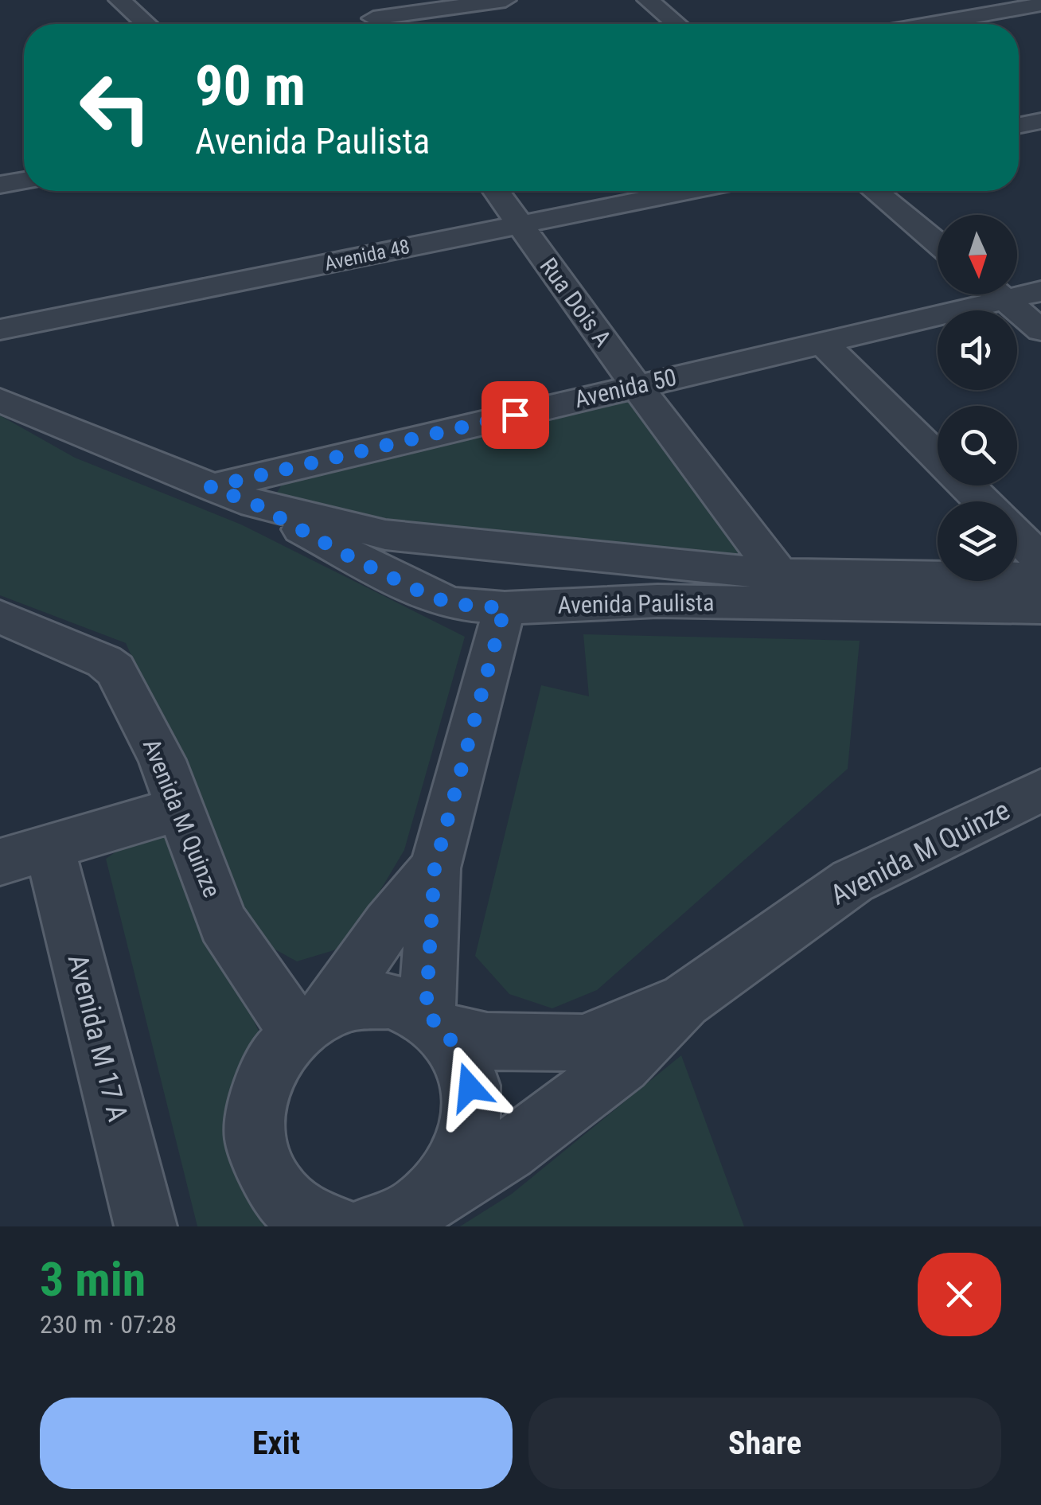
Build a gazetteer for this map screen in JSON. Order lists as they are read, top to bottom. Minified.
{"streets":{"street":["Avenida 48","Rua Dois A","Avenida 50","Avenida Paulista","Avenida M Quinze","Avenida M 17 A"]},"crossings":[["Avenida 48","Rua Dois A"],["Rua Dois A","Avenida 50"],["Rua Dois A","Avenida Paulista"],["Avenida 50","Avenida Paulista"]],"north":"bottom","page":{"turn":["90 m","Avenida Paulista"],"heading":["3 min","230 m · 07:28"],"buttons":["Exit","Share"]}}
